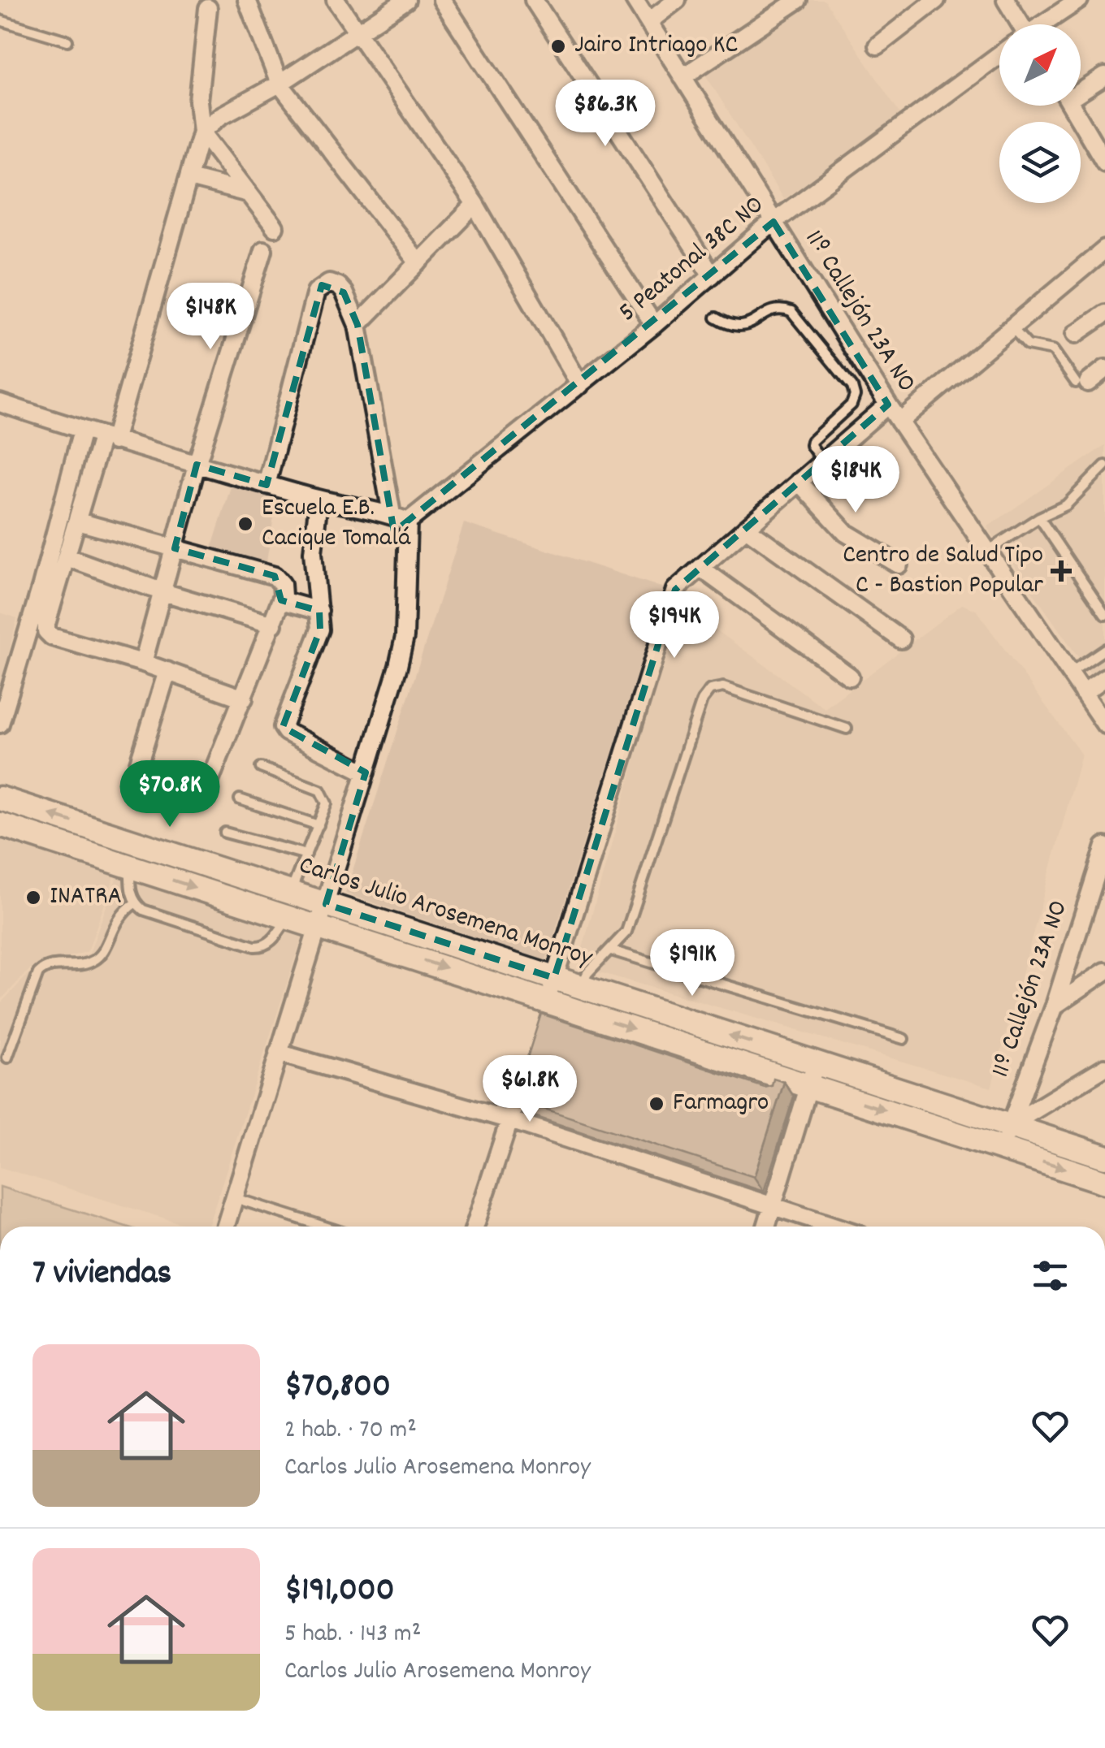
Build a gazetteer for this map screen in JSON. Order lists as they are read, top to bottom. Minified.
{"streets":{"main road":["Carlos Julio Arosemena Monroy"],"street":["5 Peatonal 38C NO","11º Callejón 23A NO"]},"crossings":[["5 Peatonal 38C NO","11º Callejón 23A NO"],["11º Callejón 23A NO","Carlos Julio Arosemena Monroy"]],"places":{"other":["Jairo Intriago KC","Escuela E.B. Cacique Tomalá","INATRA","Farmagro"],"health":["Centro de Salud Tipo C - Bastion Popular"]},"north":"top right","page":{"price":["$86.3K","$148K","$184K","$194K","$70.8K","$191K","$61.8K"],"heading":"7 viviendas","list":[{"name":"$70,800","note":"2 hab. · 70 m² · Carlos Julio Arosemena Monroy"},{"name":"$191,000","note":"5 hab. · 143 m² · Carlos Julio Arosemena Monroy"}]}}
